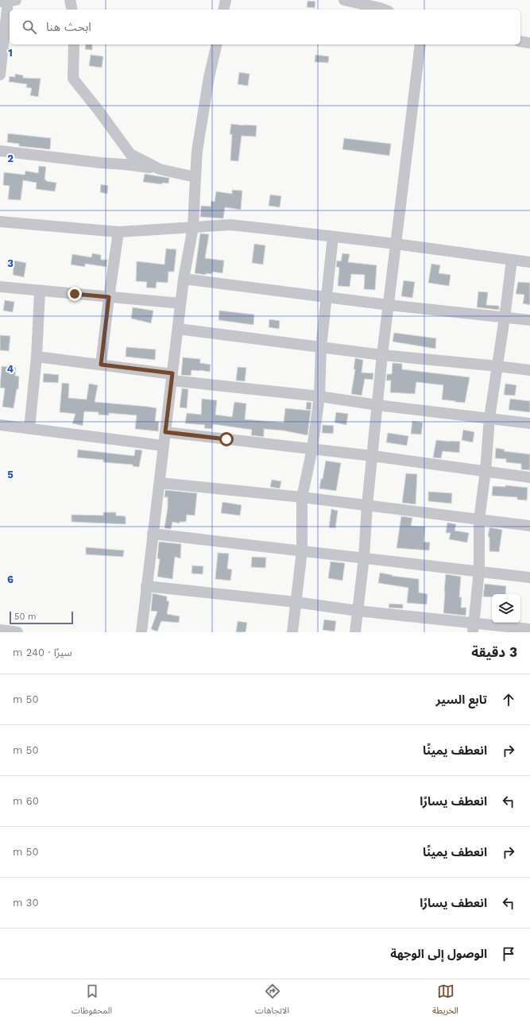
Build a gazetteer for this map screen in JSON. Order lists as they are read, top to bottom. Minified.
{"scale_bar":"50 m","page":{"search":"ابحث هنا","scale":"50 m","heading":["3 دقيقة","سيرًا · 240 m"],"list":[["تابع السير","50 m"],["انعطف يمينًا","50 m"],["انعطف يسارًا","60 m"],["انعطف يمينًا","50 m"],["انعطف يسارًا","30 m"],"الوصول إلى الوجهة"],"nav":["الخريطة","الاتجاهات","المحفوظات"]},"grid":{"rows":["1","2","3","4","5","6"]}}
